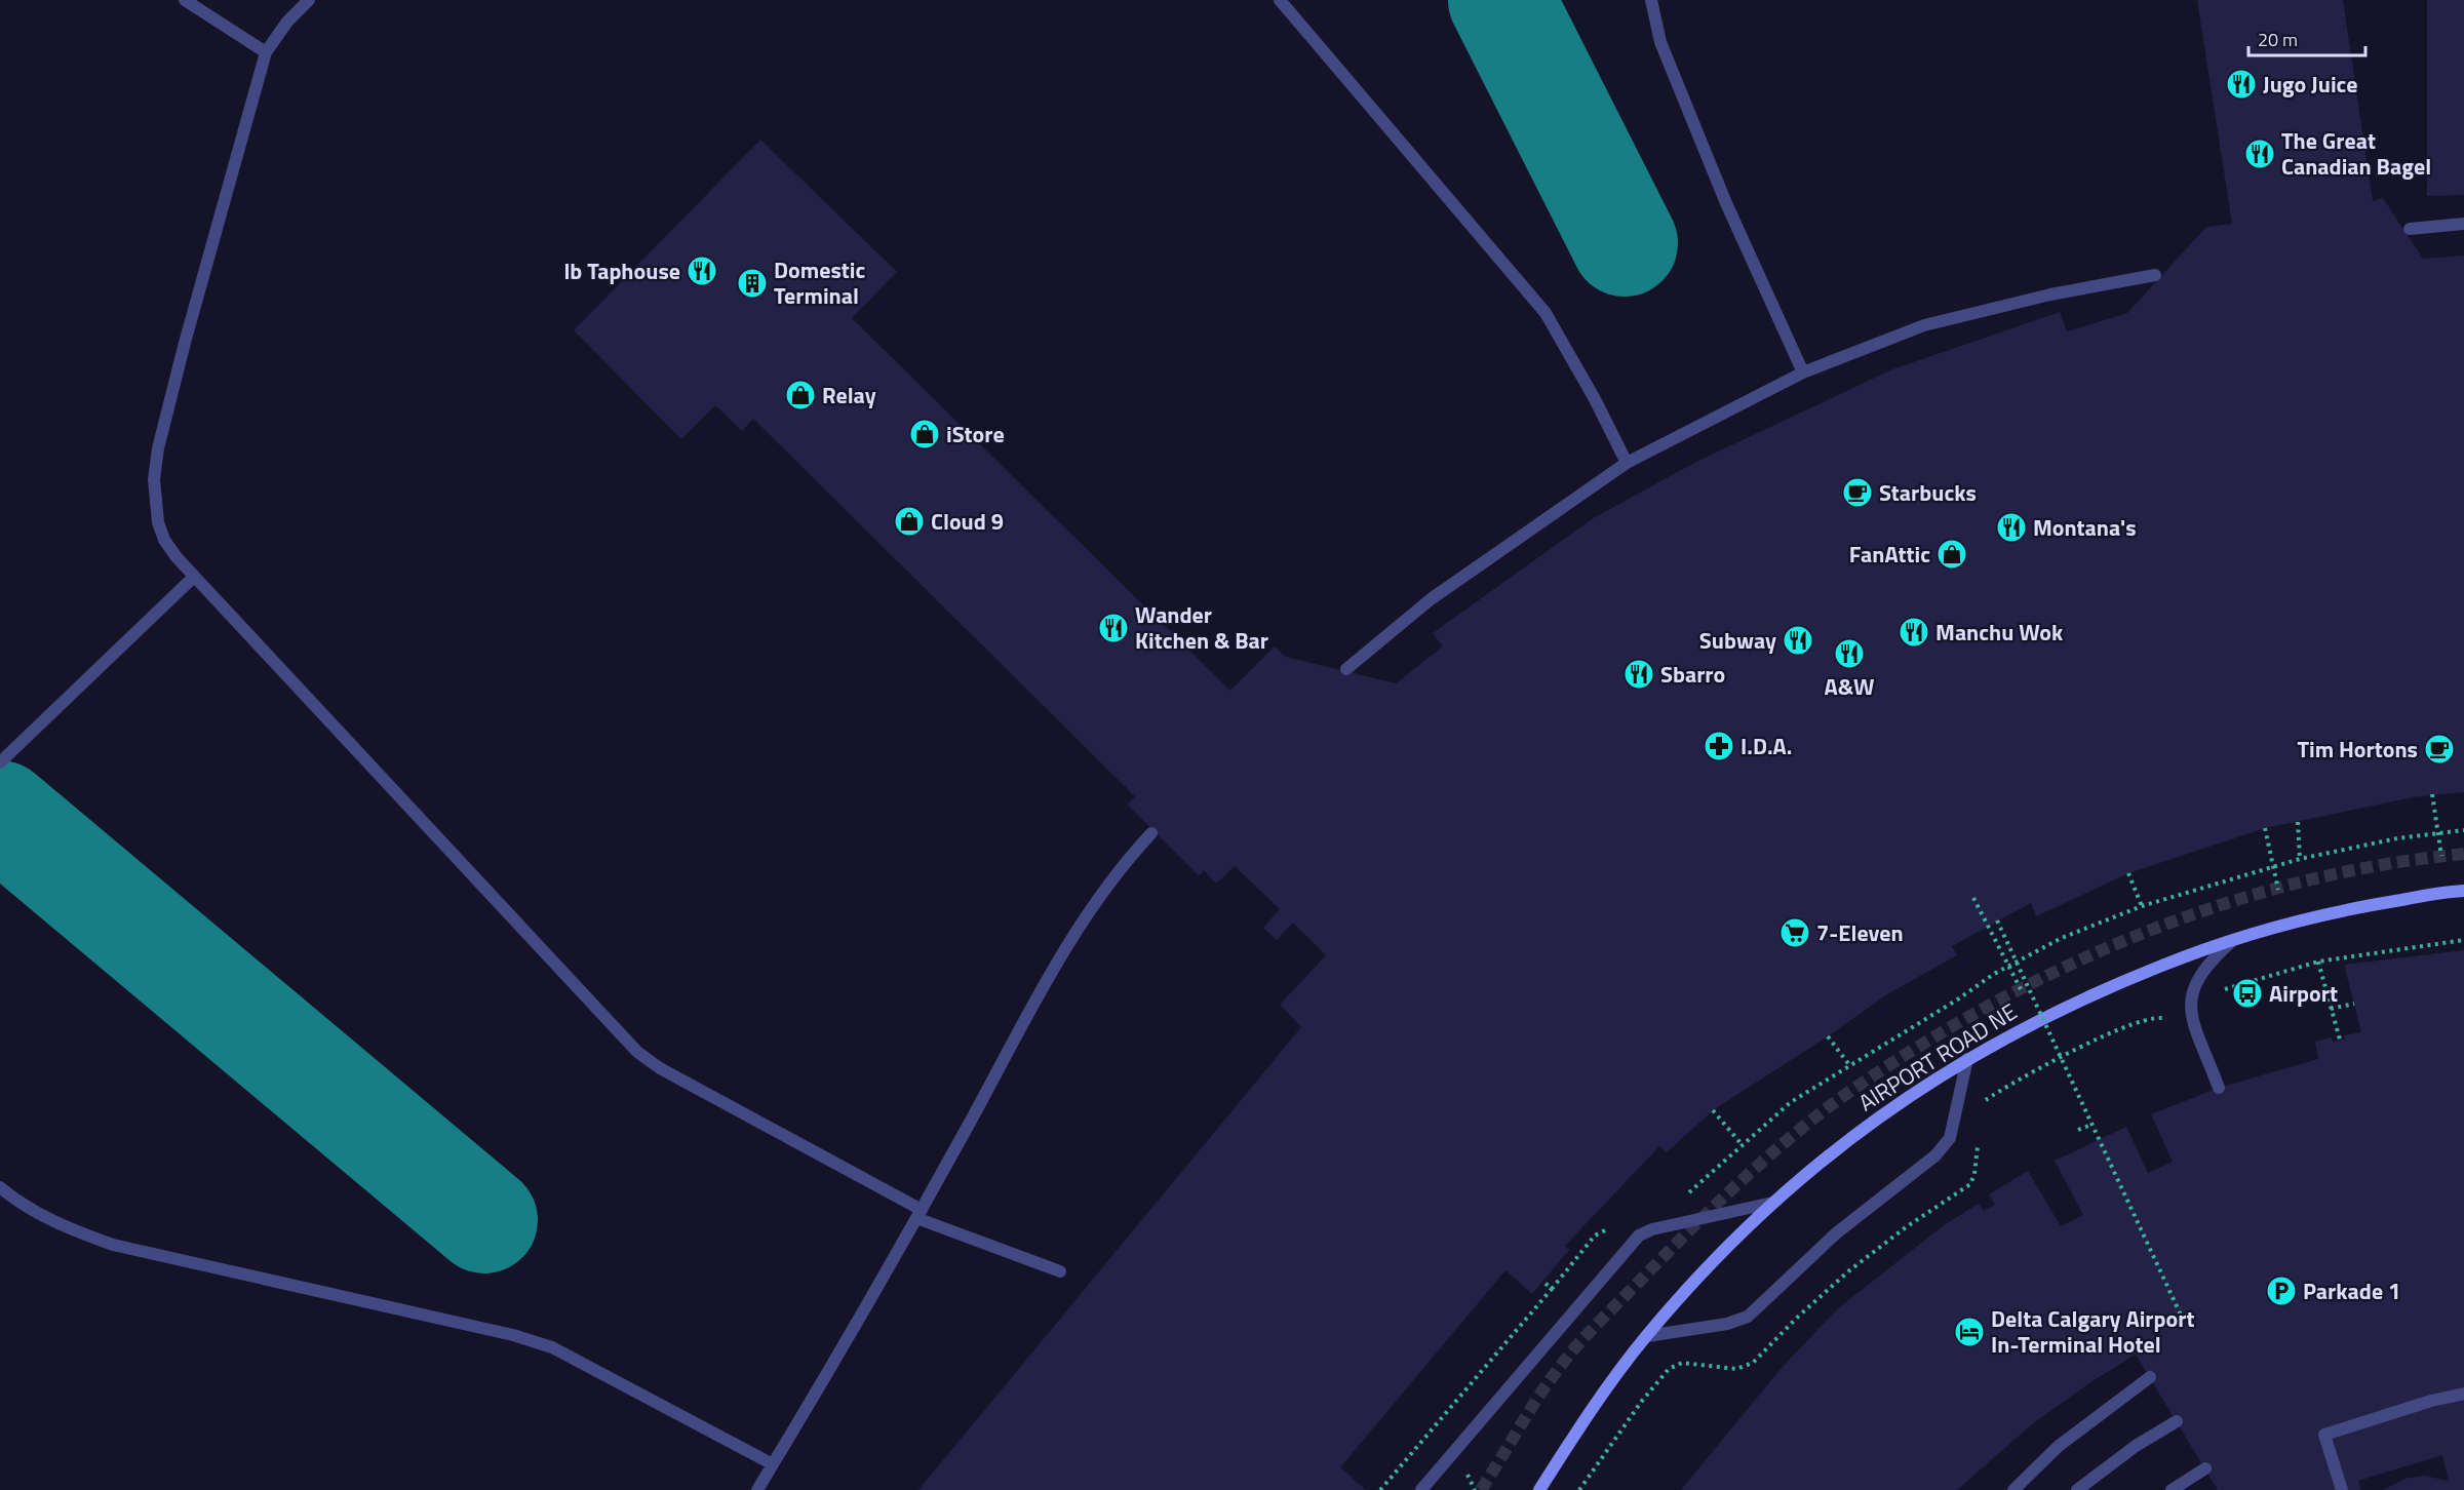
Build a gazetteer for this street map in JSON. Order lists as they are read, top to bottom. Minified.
{"streets":{"main road":["AIRPORT ROAD NE"]},"places":{"restaurant":["Jugo Juice","The Great Canadian Bagel","lb Taphouse","Montana's","Wander Kitchen & Bar","Manchu Wok","Subway","A&W","Sbarro"],"building":["Domestic Terminal"],"shop":["Relay","iStore","Cloud 9","FanAttic"],"cafe":["Starbucks","Tim Hortons"],"pharmacy":["I.D.A."],"supermarket":["7-Eleven"],"bus stop":["Airport"],"parking":["Parkade 1"],"hotel":["Delta Calgary Airport In-Terminal Hotel"]},"scale_bar":"20 m"}
